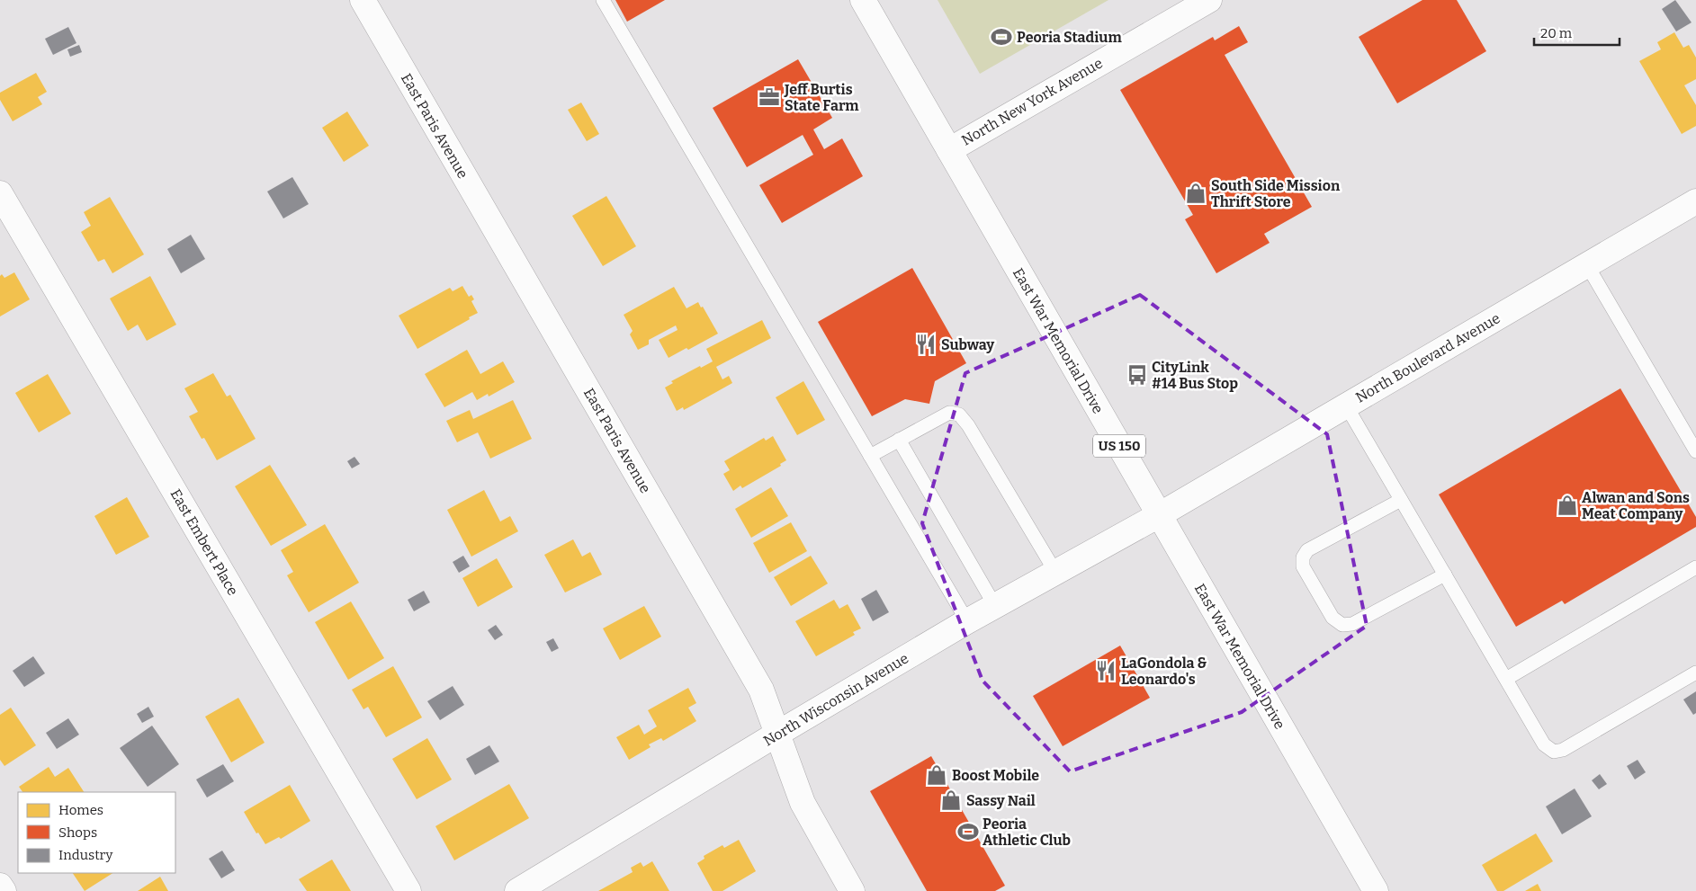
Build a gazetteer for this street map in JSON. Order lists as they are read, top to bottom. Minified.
{"streets":{"main road":["North New York Avenue","East Paris Avenue","East War Memorial Drive","North Boulevard Avenue","US 150","East Embert Place","North Wisconsin Avenue"]},"crossings":[["North New York Avenue","East War Memorial Drive"],["East Paris Avenue","North Wisconsin Avenue"],["East War Memorial Drive","North Boulevard Avenue"],["East War Memorial Drive","North Wisconsin Avenue"],["North Boulevard Avenue","North Wisconsin Avenue"]],"places":{"sports":["Peoria Stadium","Peoria Athletic Club"],"office":["Jeff Burtis State Farm"],"shop":["South Side Mission Thrift Store","Alwan and Sons Meat Company","Boost Mobile","Sassy Nail"],"restaurant":["Subway","LaGondola & Leonardo's"],"bus stop":["CityLink #14 Bus Stop"]},"legend":["Homes","Shops","Industry"],"scale_bar":"20 m"}
